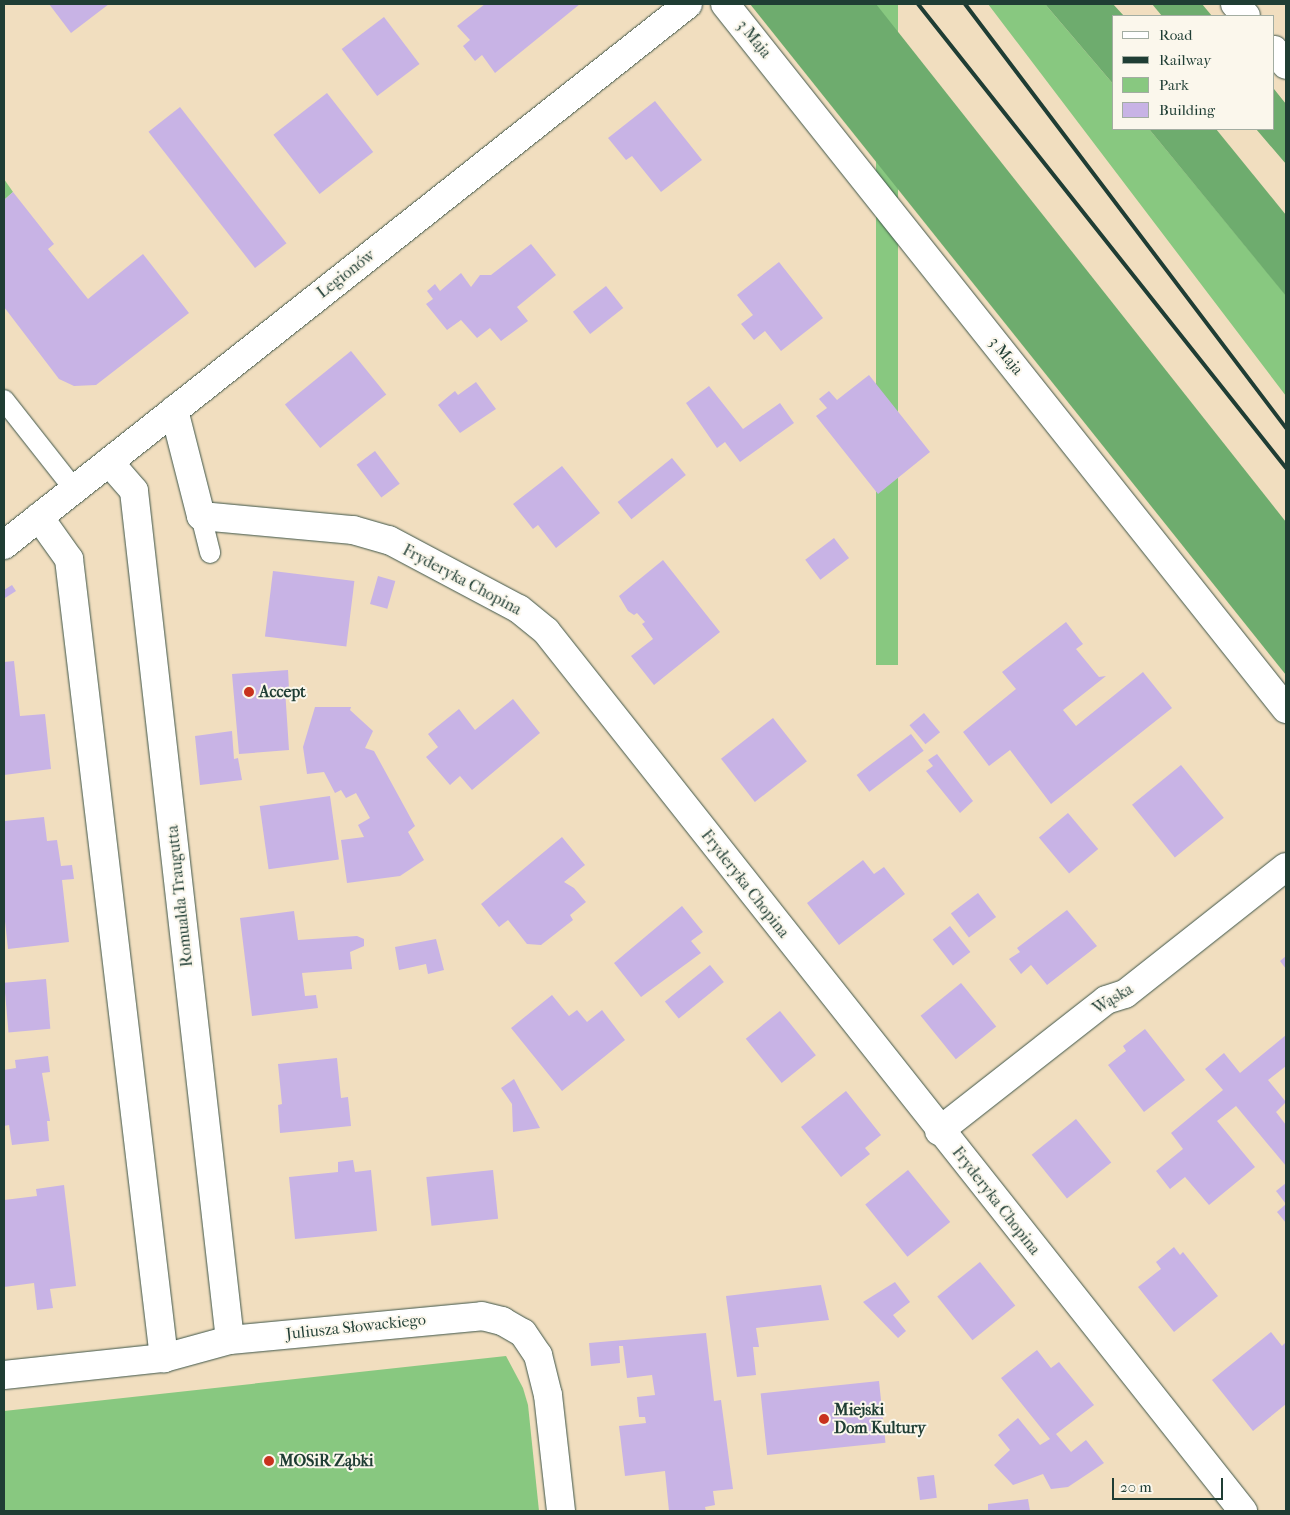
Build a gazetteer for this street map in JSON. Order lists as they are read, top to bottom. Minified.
{"streets":{"street":["3 Maja","Legionów","Fryderyka Chopina","Romualda Traugutta","Wąska","Juliusza Słowackiego"]},"crossings":[["Legionów","Romualda Traugutta"],["Fryderyka Chopina","Wąska"],["Romualda Traugutta","Juliusza Słowackiego"]],"places":["Accept","Miejski Dom Kultury","MOSiR Ząbki"],"legend":["Road","Railway","Park","Building"],"scale_bar":"20 m"}
